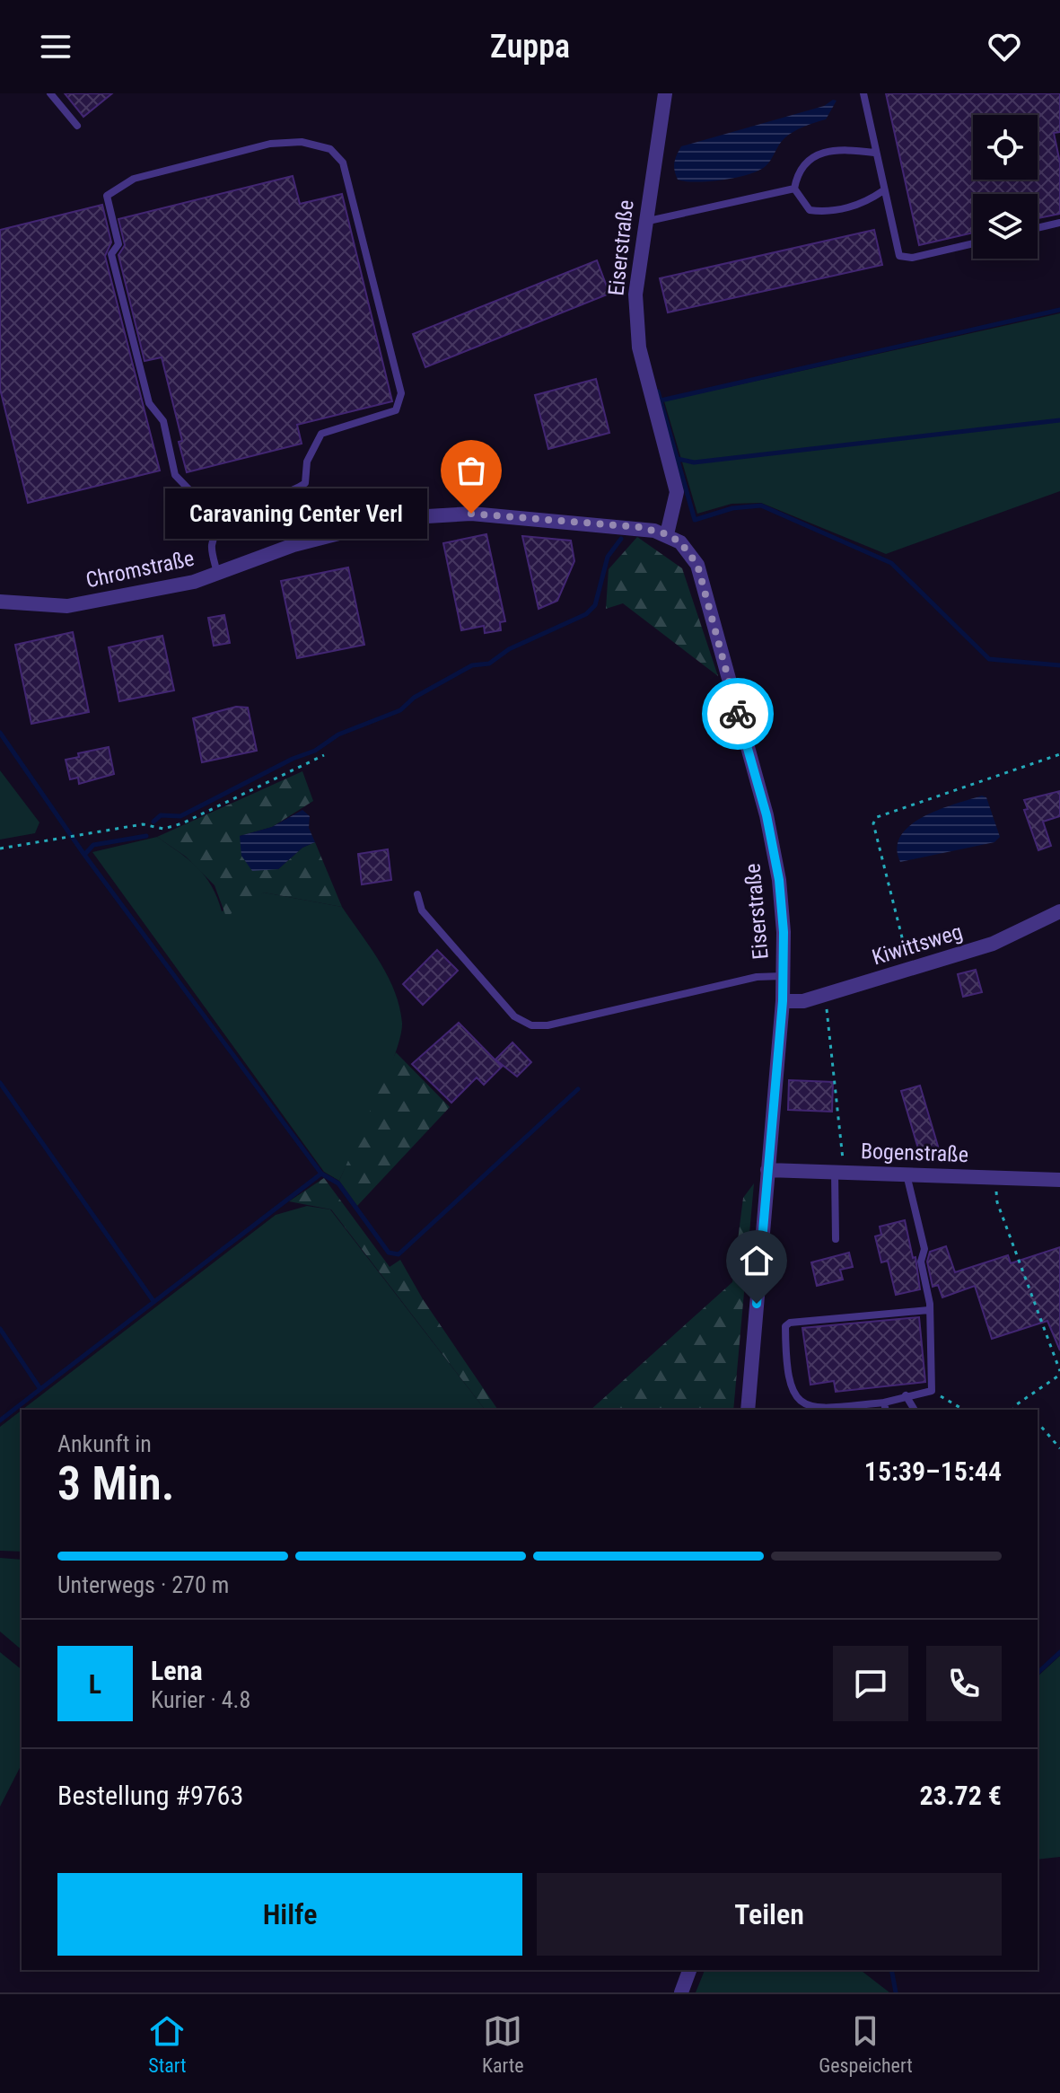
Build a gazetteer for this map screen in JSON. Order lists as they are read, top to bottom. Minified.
{"streets":{"street":["Eiserstraße","Chromstraße","Kiwittsweg","Bogenstraße"]},"crossings":[["Eiserstraße","Chromstraße"],["Eiserstraße","Kiwittsweg"],["Eiserstraße","Bogenstraße"]],"places":["Caravaning Center Verl"],"page":{"header":"Zuppa","bubble":"Caravaning Center Verl","heading":["3 Min.","Ankunft in","15:39–15:44"],"panel":["Lena","Kurier · 4.8","Bestellung #9763","23.72 €"],"bar":"Unterwegs · 270 m","round":"L","buttons":["Hilfe","Teilen"],"tabs":["Start","Karte","Gespeichert"]}}
